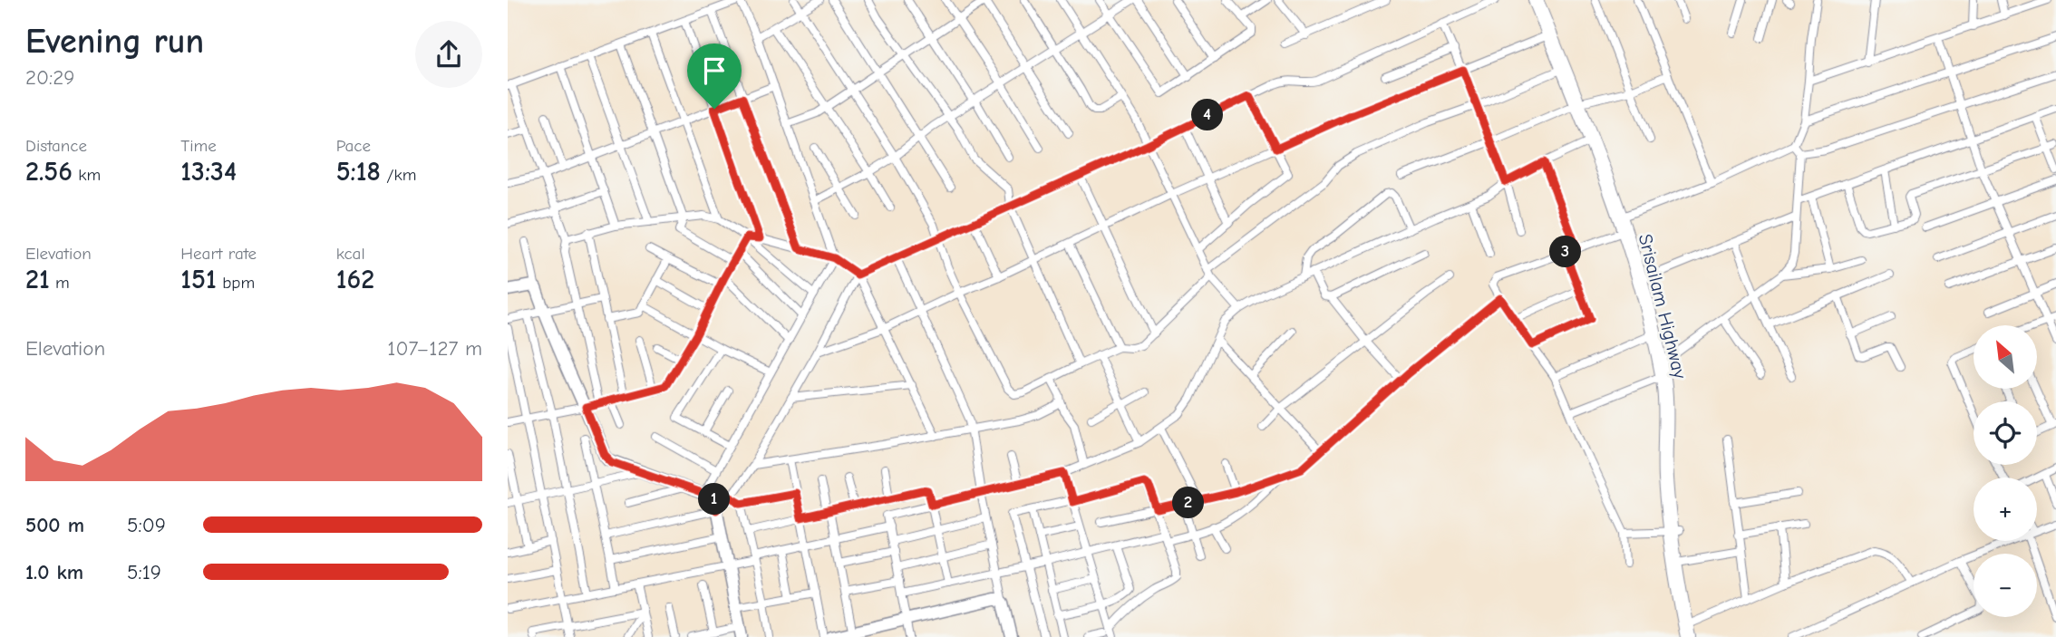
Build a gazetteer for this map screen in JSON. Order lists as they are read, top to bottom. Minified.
{"streets":{"highway":["Srisailam Highway"]},"north":"top left","page":{"heading":["Evening run","20:29"],"pins":["4","3","1","2"],"stats":[["Distance","2.56 km"],["Time","13:34"],["Pace","5:18 /km"],["Elevation","21 m"],["Heart rate","151 bpm"],["kcal","162"]],"chart":["Elevation","107–127 m"],"map_buttons":["+","−"],"list":[{"name":"500 m","note":"5:09"},{"name":"1.0 km","note":"5:19"}]}}
